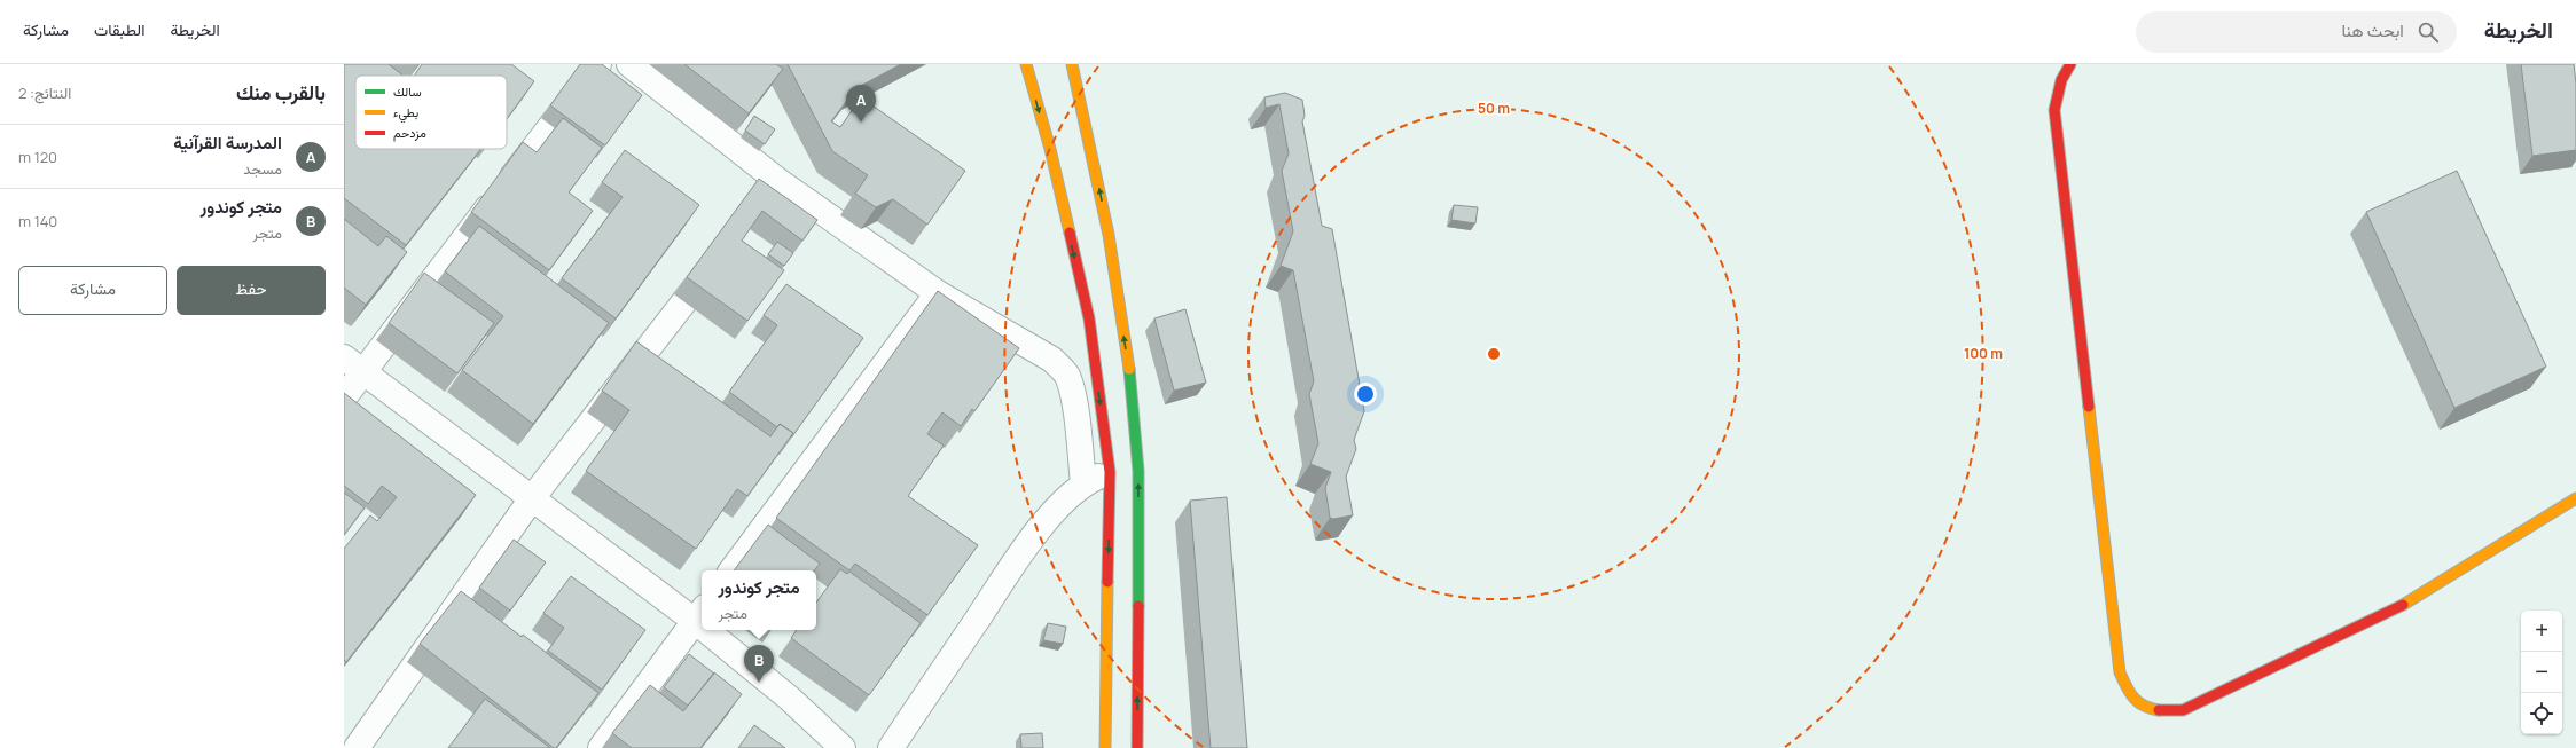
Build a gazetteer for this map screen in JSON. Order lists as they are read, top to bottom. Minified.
{"legend":["سالك","بطيء","مزدحم"],"page":{"header":"الخريطة","search":"ابحث هنا","nav":["الخريطة","الطبقات","مشاركة"],"heading":["بالقرب منك","النتائج: 2"],"pins":["A","B"],"list":[{"mark":"A","name":"المدرسة القرآنية","note":"مسجد","value":"120 m"},{"mark":"B","name":"متجر كوندور","note":"متجر","value":"140 m"}],"buttons":["حفظ","مشاركة"],"popup":["متجر كوندور","متجر"],"map_buttons":["+","−"]},"rings":["50 m","100 m"]}
